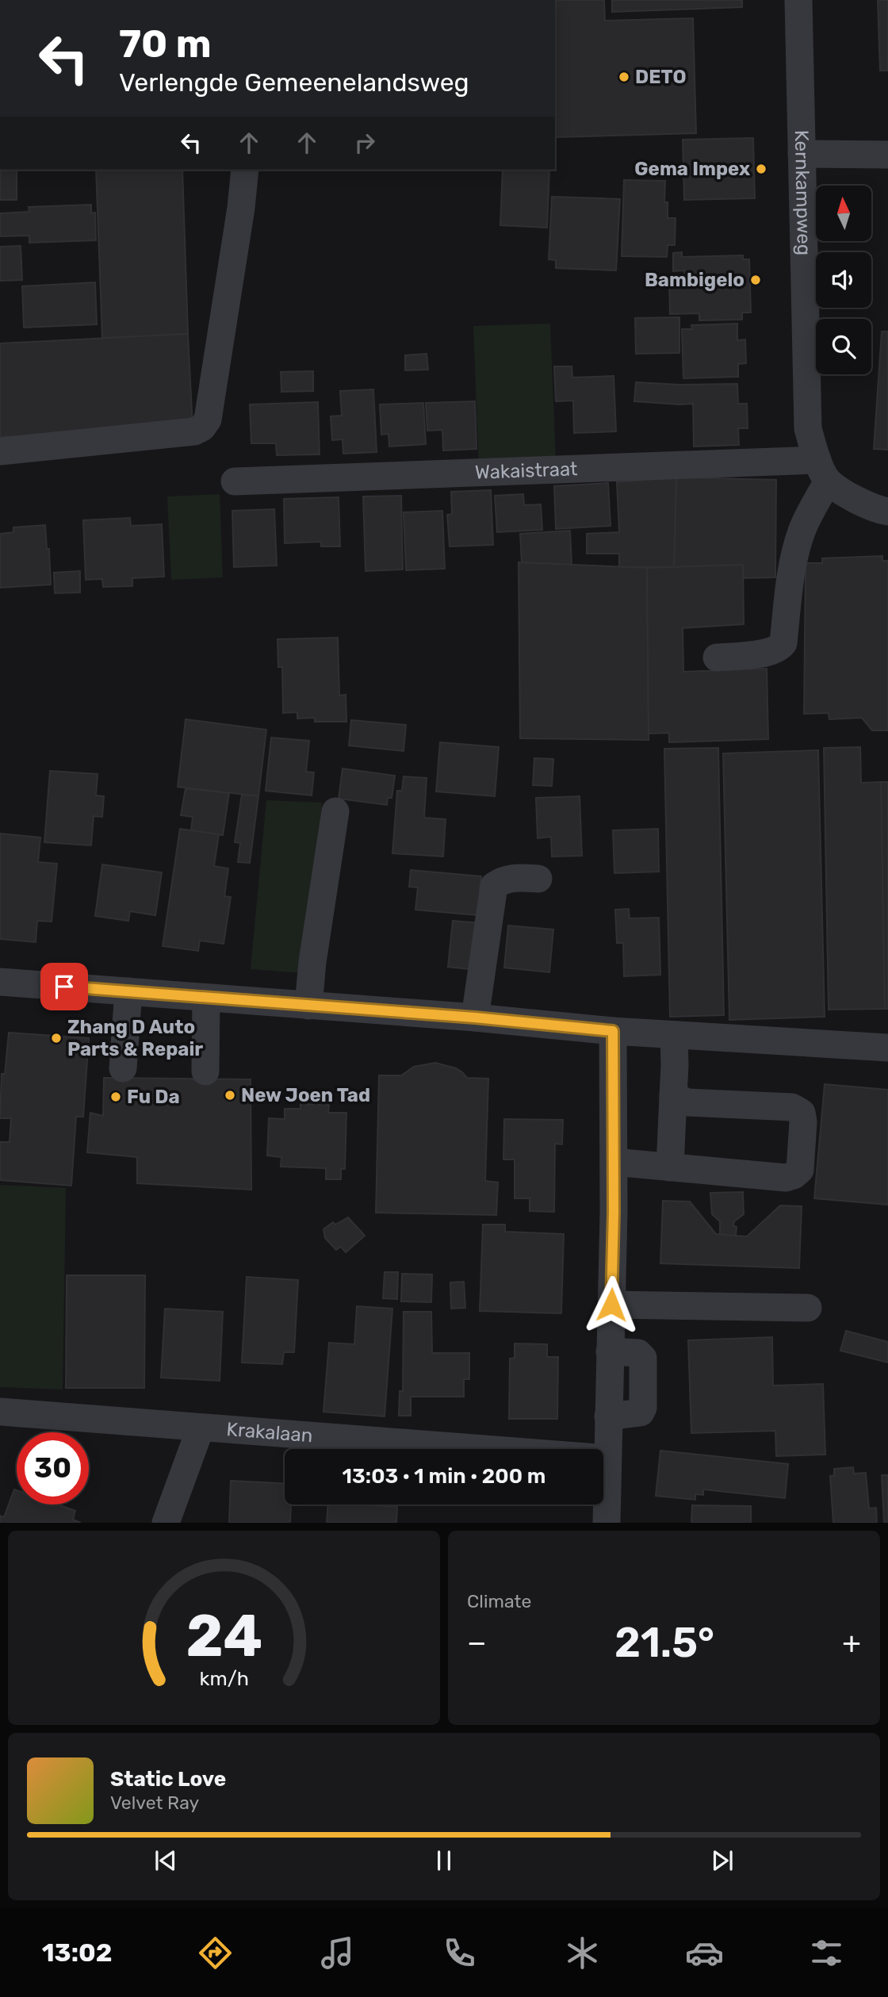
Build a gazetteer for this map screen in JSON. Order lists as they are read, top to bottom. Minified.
{"streets":{"street":["Kernkampweg","Wakaistraat","Krakalaan"]},"crossings":[["Kernkampweg","Wakaistraat"]],"places":["DETO","Gema Impex","Bambigelo","Zhang D Auto Parts & Repair","New Joen Tad","Fu Da"],"north":"top","page":{"turn":["70 m","Verlengde Gemeenelandsweg"],"limit":"30","trip":"13:03 · 1 min · 200 m","tile":"Climate","heat":["−","21.5°","+"],"song":["Static Love","Velvet Ray"],"tabs":"13:02","gauge":["24","km/h"]}}
